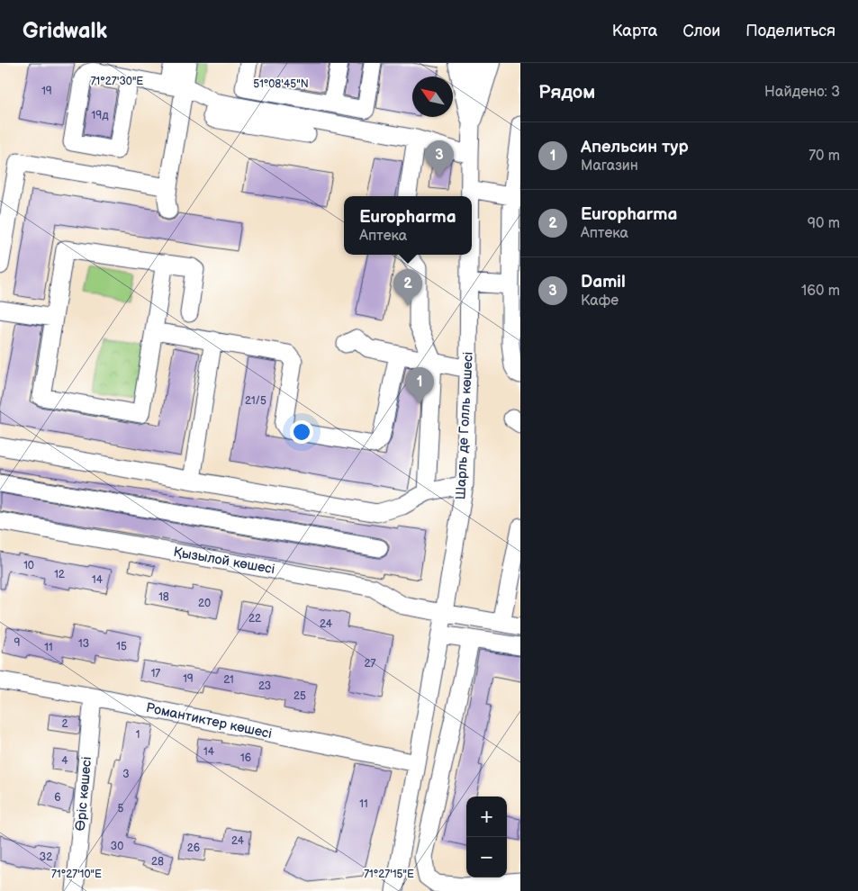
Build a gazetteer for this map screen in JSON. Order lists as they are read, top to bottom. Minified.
{"streets":{"street":["Шарль де Голль көшесі","Қызылой көшесі","Романтиктер көшесі","Өріс көшесі"]},"crossings":[["Шарль де Голль көшесі","Қызылой көшесі"],["Шарль де Голль көшесі","Романтиктер көшесі"],["Романтиктер көшесі","Өріс көшесі"]],"house_numbers":["19","19д","21/5","10","12","14","18","20","22","24","9","13","15","11","27","17","19","21","23","25","2","1","14","16","4","3","6","11","5","24","30","26","32","28"],"north":"top left","page":{"header":"Gridwalk","nav":["Карта","Слои","Поделиться"],"heading":["Рядом","Найдено: 3"],"list":[{"mark":"1","name":"Апельсин тур","note":"Магазин","value":"70 m"},{"mark":"2","name":"Europharma","note":"Аптека","value":"90 m"},{"mark":"3","name":"Damil","note":"Кафе","value":"160 m"}],"pins":["3","2","1"],"popup":["Europharma","Аптека"],"map_buttons":["+","−"]},"coordinates":["71°27'30\"E","51°08'45\"N","71°27'10\"E","71°27'15\"E"]}
